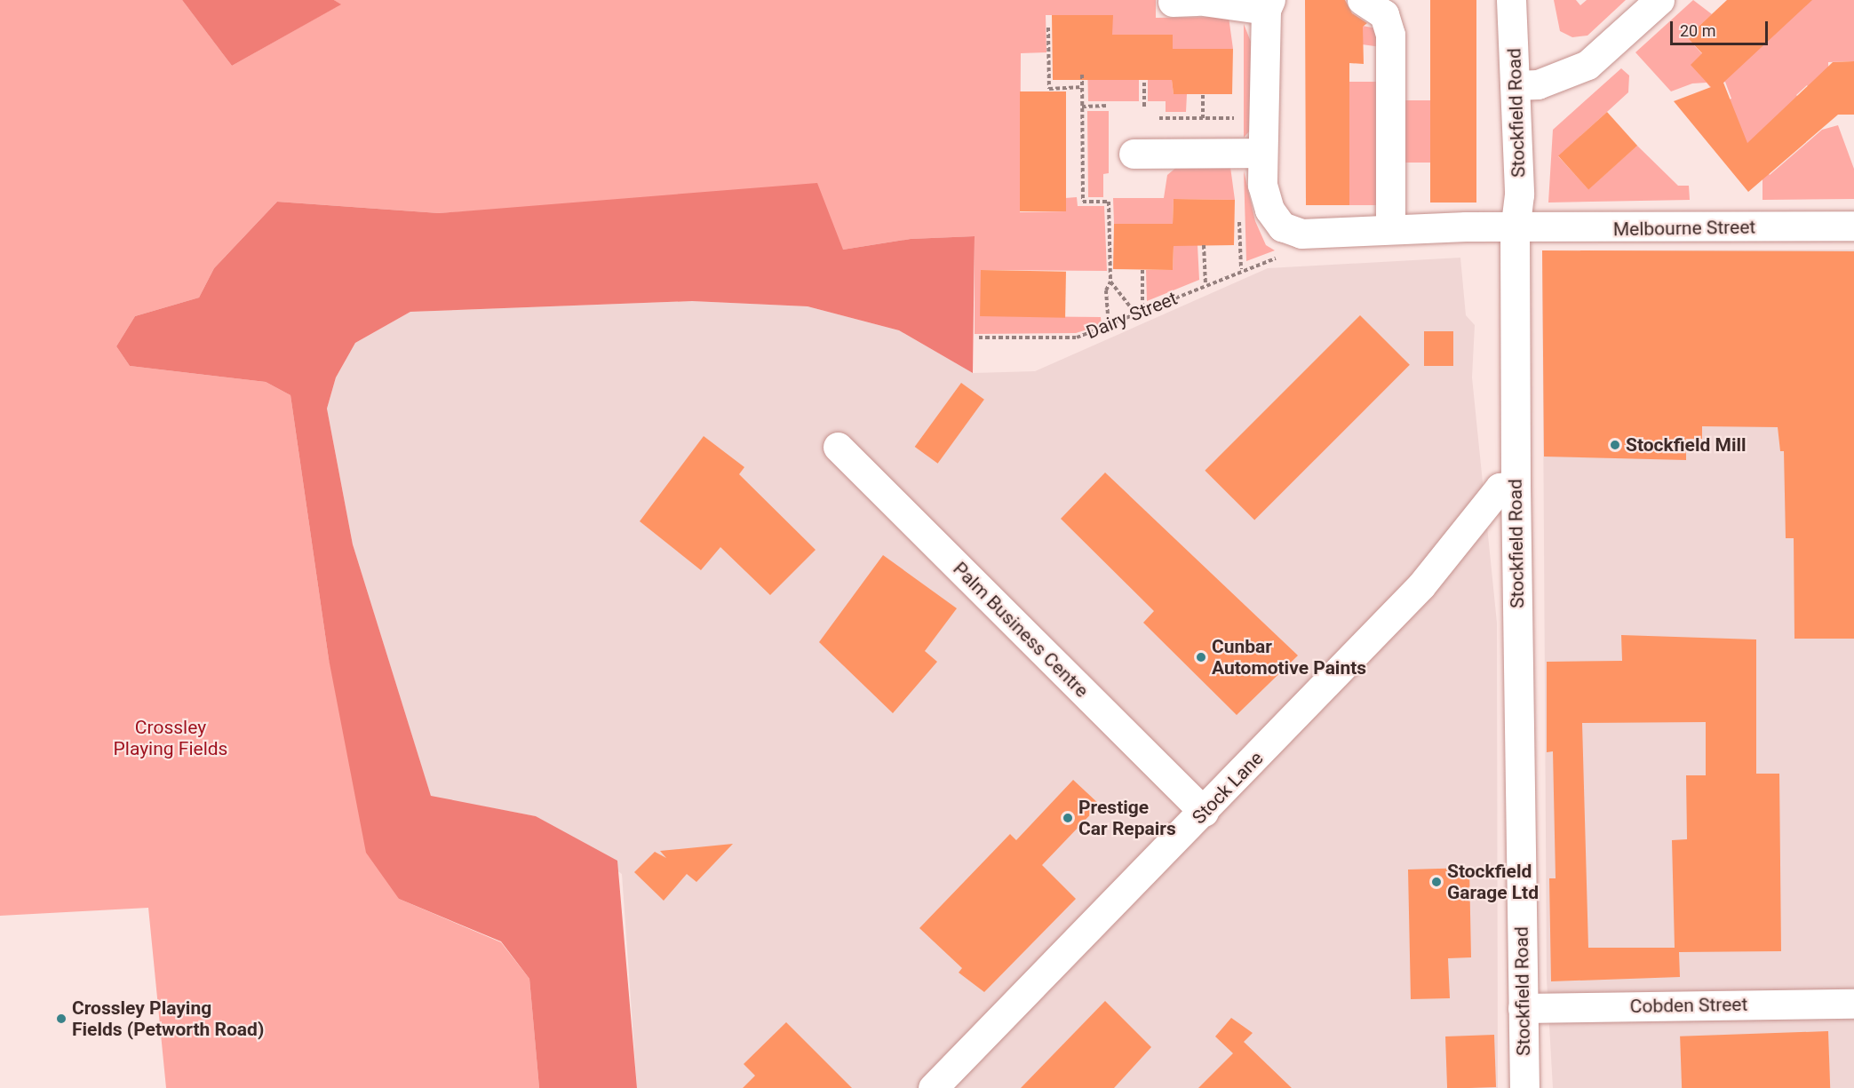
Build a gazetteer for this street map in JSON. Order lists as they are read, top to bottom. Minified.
{"streets":{"street":["Stockfield Road","Melbourne Street","Palm Business Centre","Stock Lane","Cobden Street"],"path":["Dairy Street"]},"crossings":[["Stockfield Road","Melbourne Street"],["Stockfield Road","Stock Lane"],["Stockfield Road","Cobden Street"],["Palm Business Centre","Stock Lane"]],"parks":["Crossley Playing Fields"],"places":["Stockfield Mill","Cunbar Automotive Paints","Prestige Car Repairs","Stockfield Garage Ltd","Crossley Playing Fields (Petworth Road)"],"scale_bar":"20 m"}
